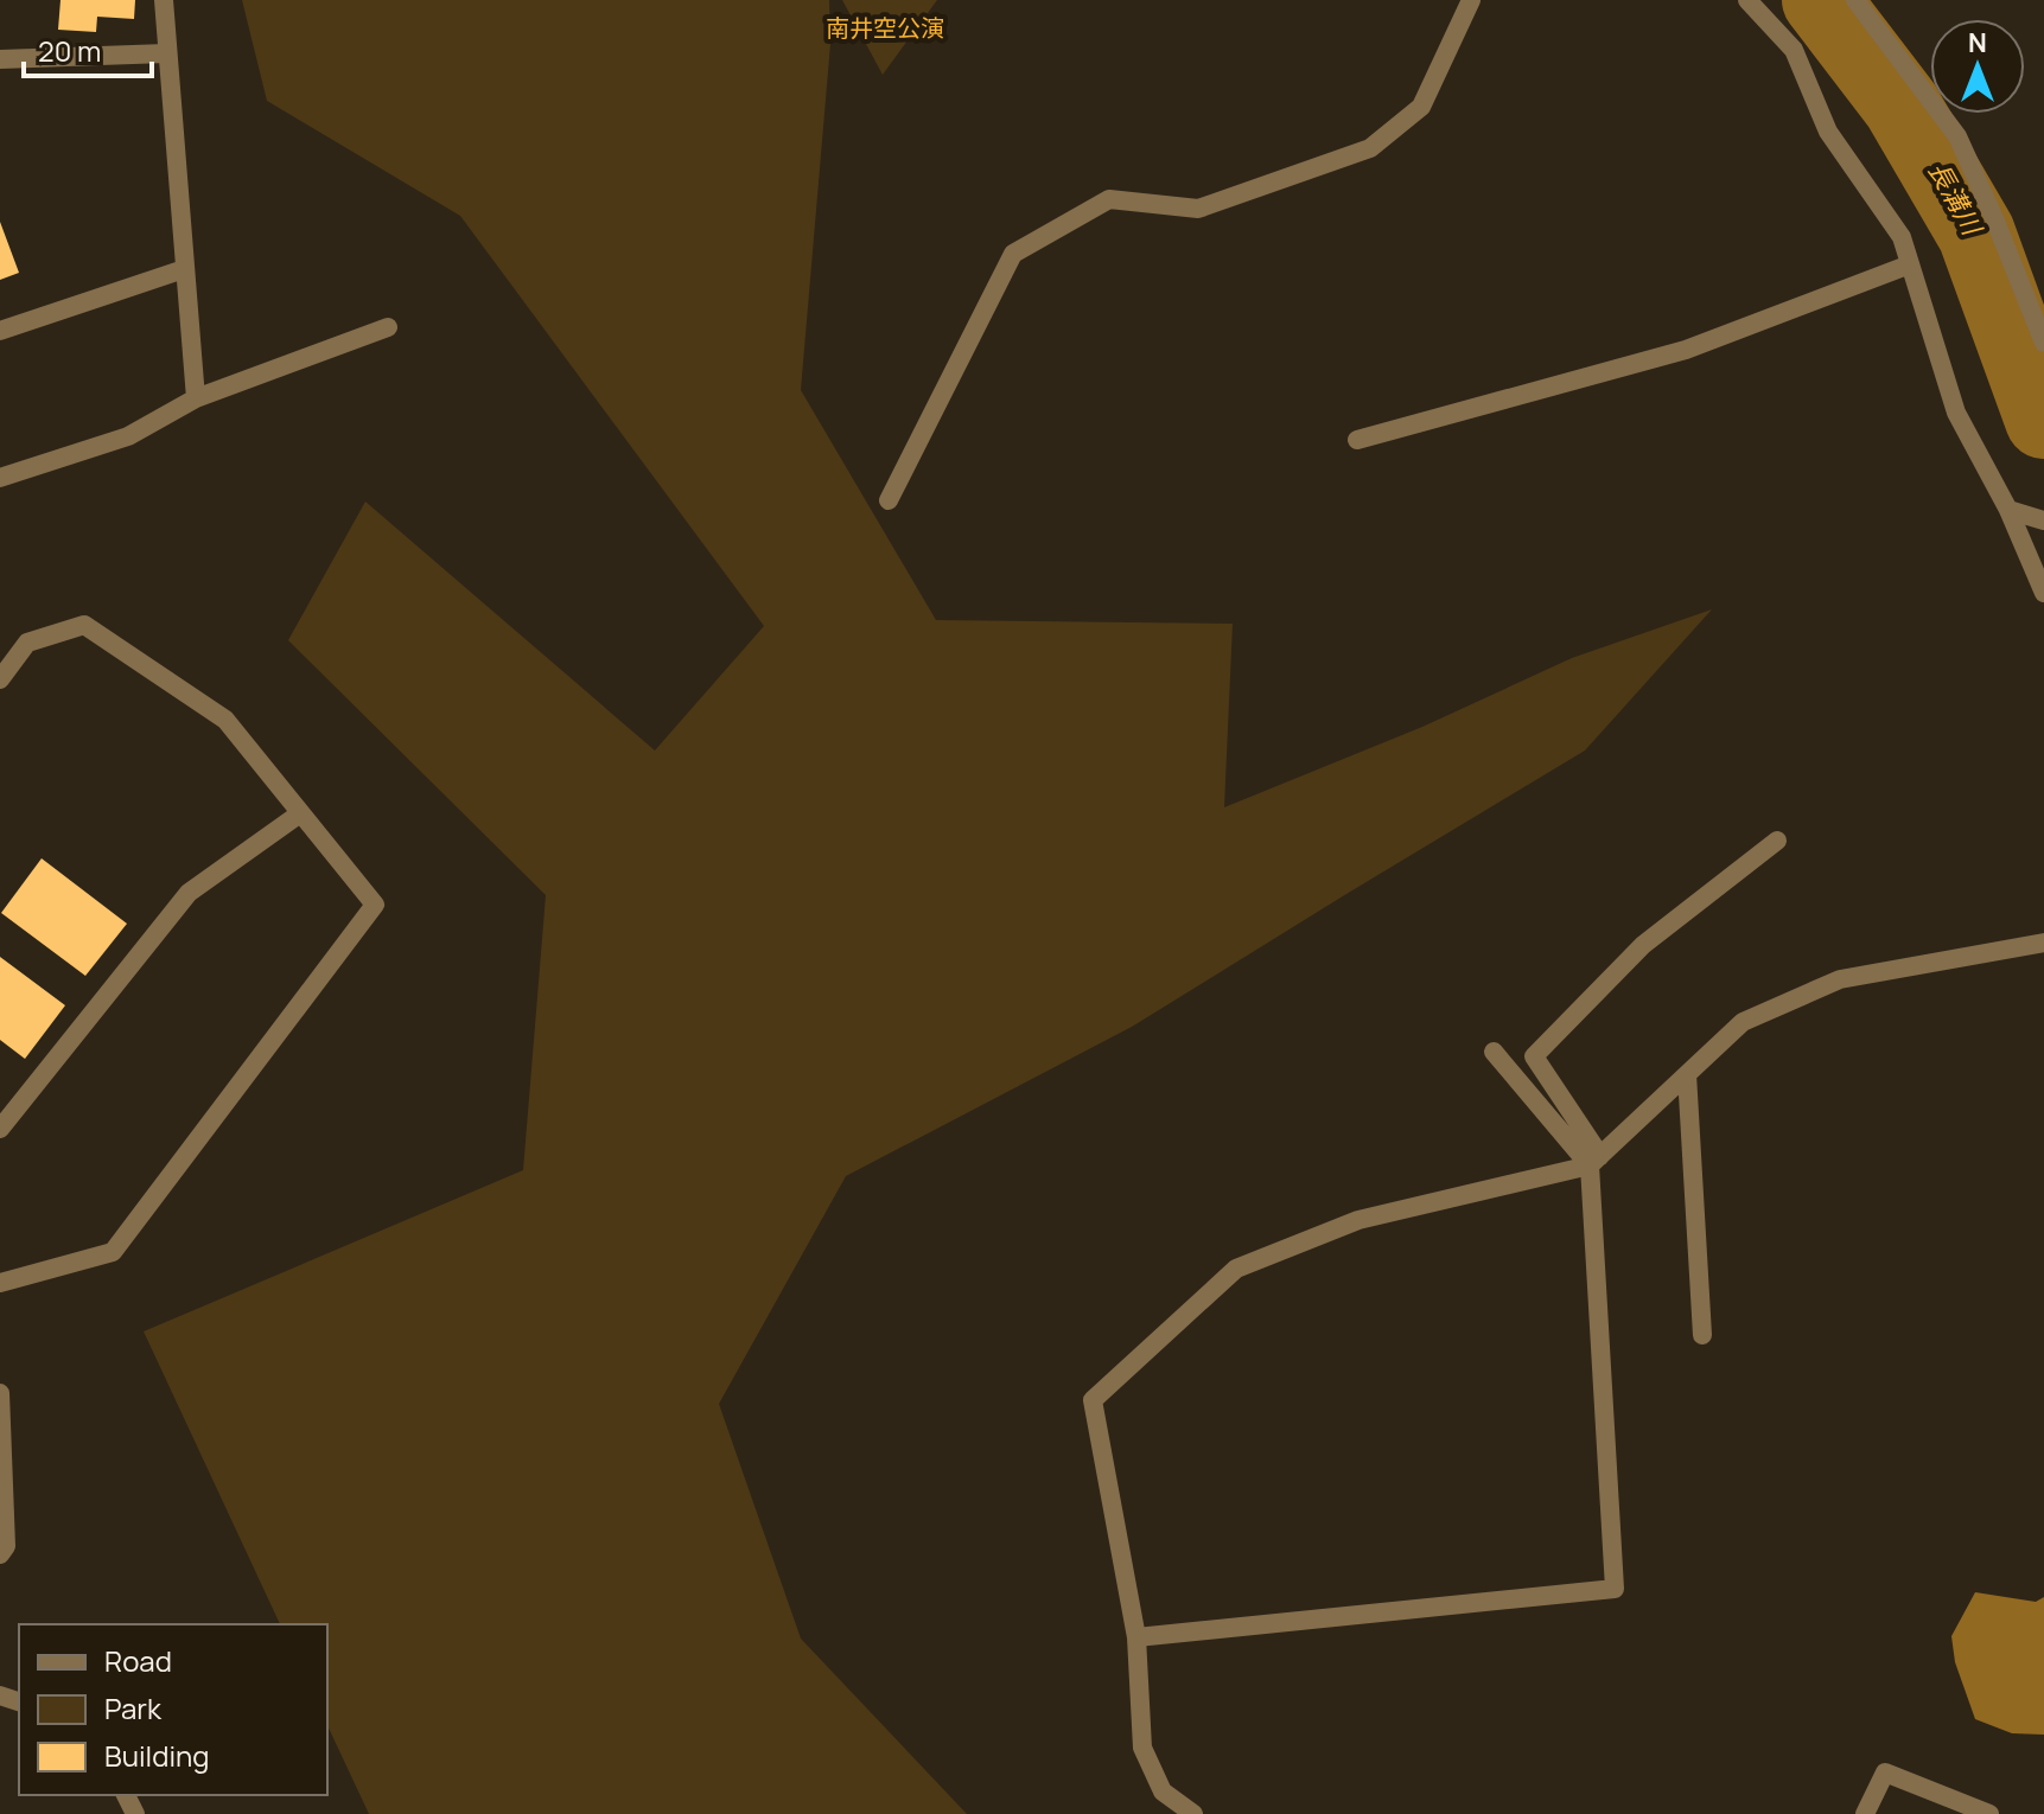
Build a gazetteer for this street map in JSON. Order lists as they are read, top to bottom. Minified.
{"water":["長溝川"],"parks":["南井空公演"],"legend":["Road","Park","Building"],"scale_bar":"20 m","north":"top"}
